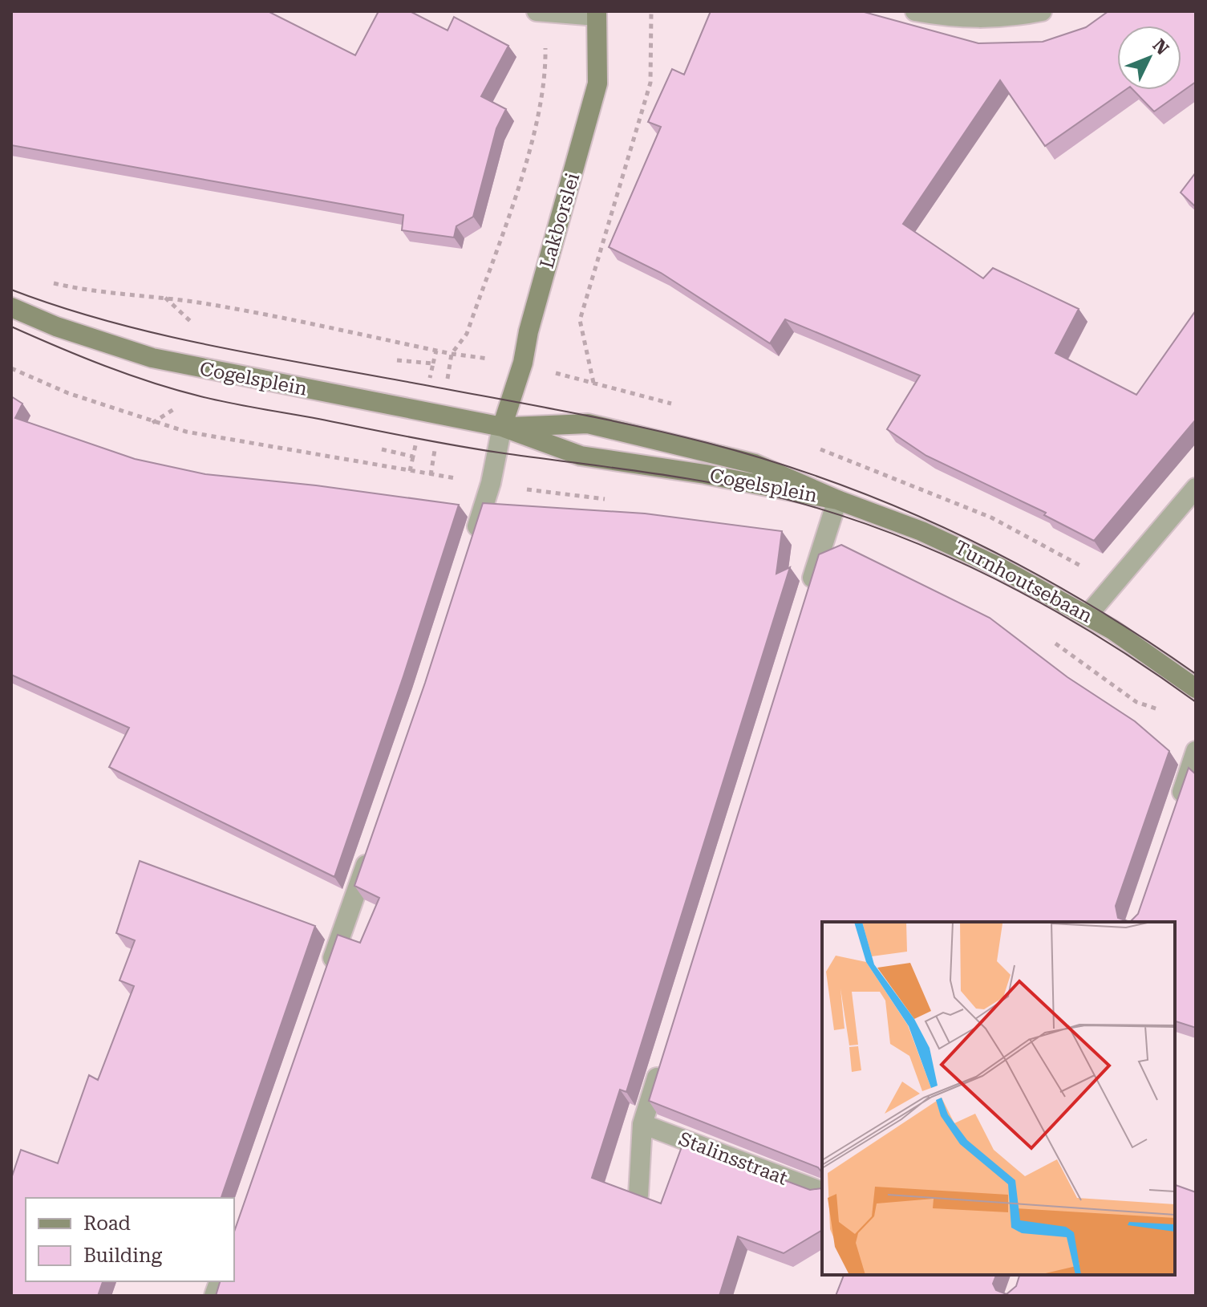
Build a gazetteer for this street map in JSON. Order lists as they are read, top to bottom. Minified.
{"streets":{"main road":["Lakborslei","Cogelsplein","Turnhoutsebaan"],"street":["Stalinsstraat"]},"crossings":[["Lakborslei","Cogelsplein"],["Cogelsplein","Turnhoutsebaan"]],"legend":["Road","Building"],"north":"top right"}
